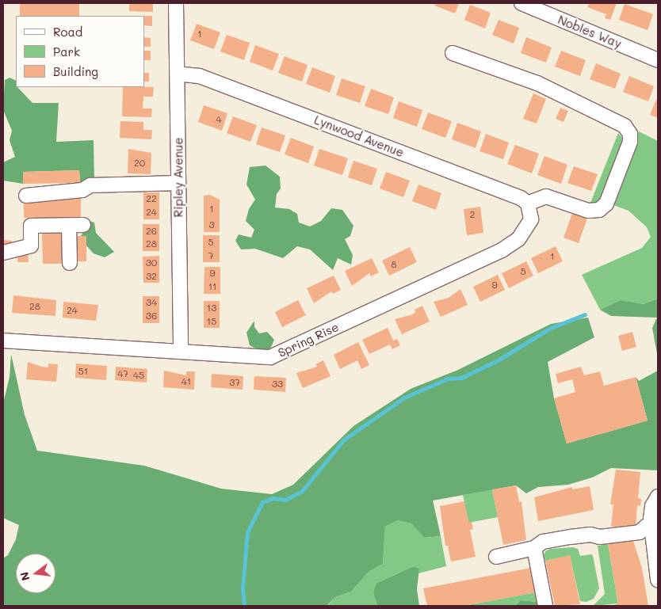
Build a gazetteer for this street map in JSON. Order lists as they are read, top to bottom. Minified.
{"streets":{"street":["Nobles Way","Lynwood Avenue","Ripley Avenue","Spring Rise"]},"crossings":[["Lynwood Avenue","Ripley Avenue"],["Lynwood Avenue","Spring Rise"],["Ripley Avenue","Spring Rise"]],"house_numbers":["1","4","20","22","1","24","2","3","26","5","28","7","1","30","8","5","9","32","9","11","34","28","13","24","36","15","51","47","45","41","37","33"],"legend":["Road","Park","Building"],"north":"left"}
